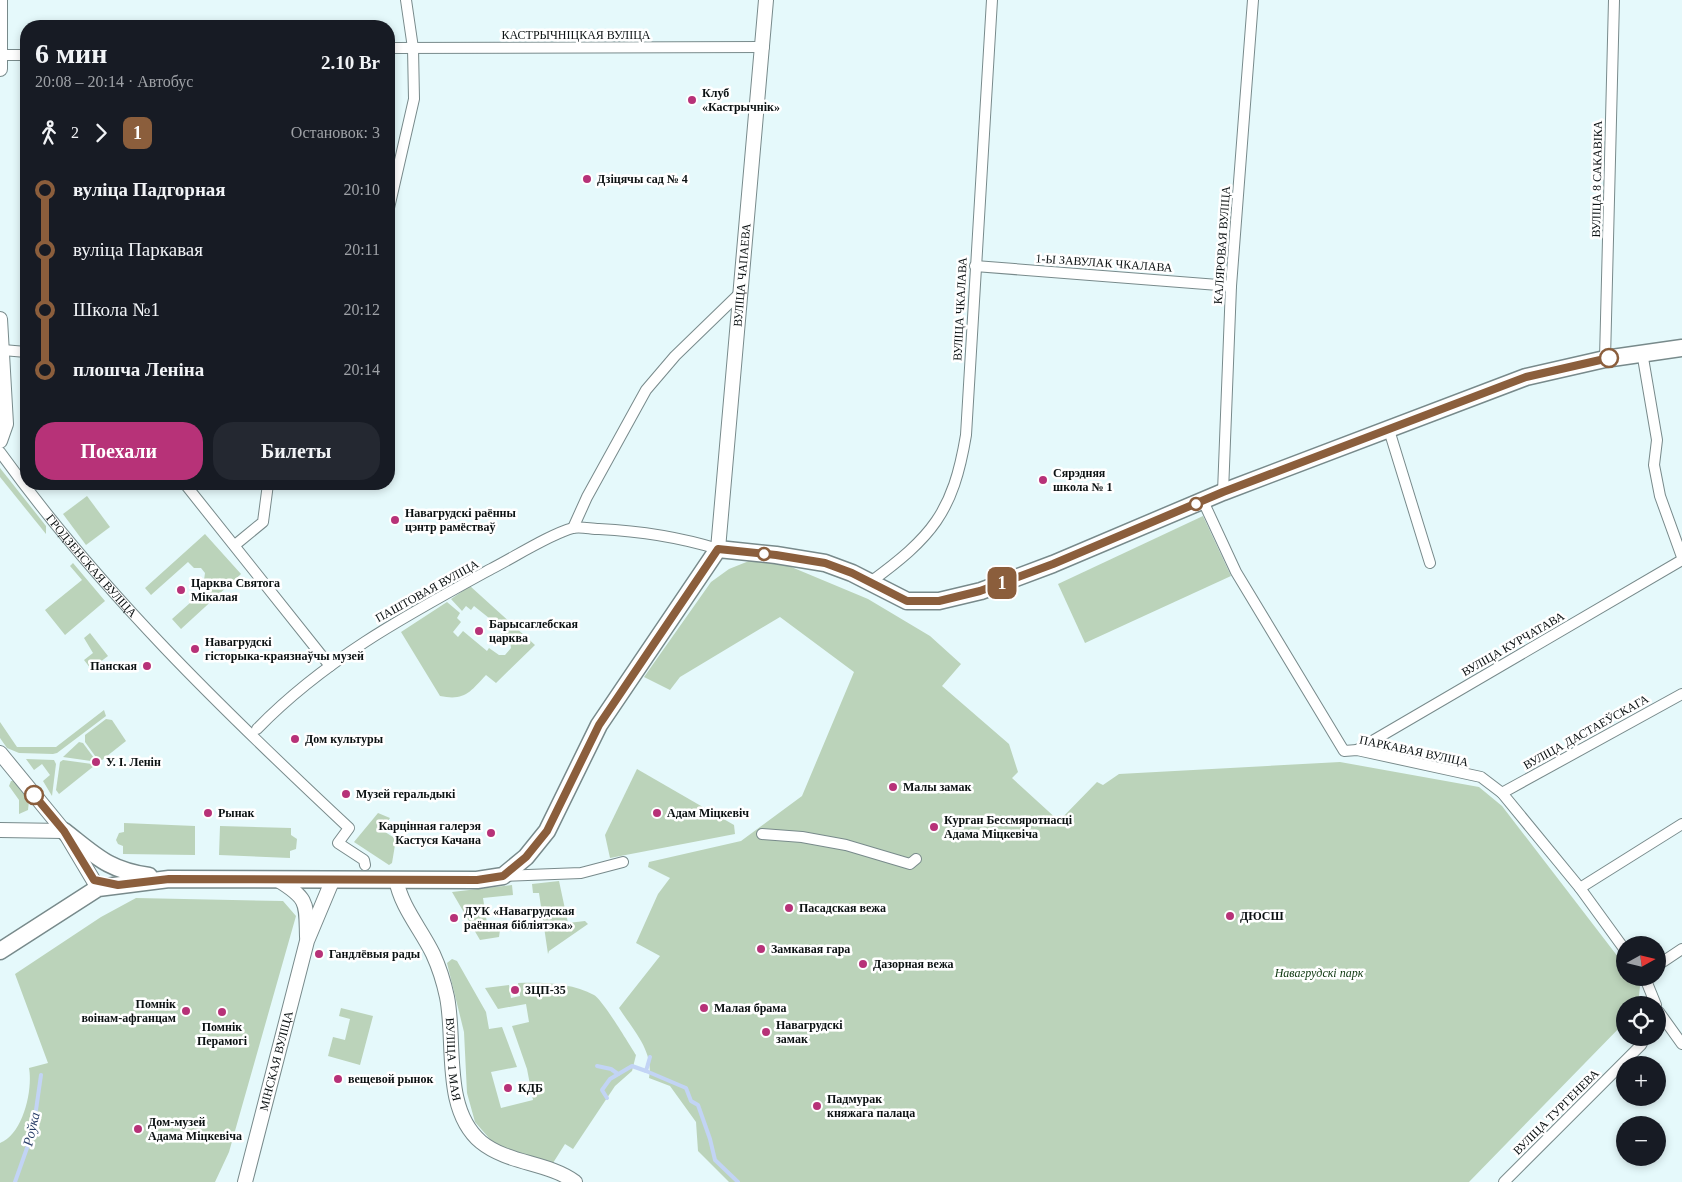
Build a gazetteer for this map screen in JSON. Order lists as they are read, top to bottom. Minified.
{"streets":{"street":["КАСТРЫЧНІЦКАЯ ВУЛІЦА","ВУЛІЦА 8 САКАВІКА","КАЛЯРОВАЯ ВУЛІЦА","1-Ы ЗАВУЛАК ЧКАЛАВА","ВУЛІЦА ЧАПАЕВА","ВУЛІЦА ЧКАЛАВА","ГРОДЗЕНСКАЯ ВУЛІЦА","ПАШТОВАЯ ВУЛІЦА","ВУЛІЦА КУРЧАТАВА","ВУЛІЦА ДАСТАЕЎСКАГА","ПАРКАВАЯ ВУЛІЦА","ВУЛІЦА 1 МАЯ","МІНСКАЯ ВУЛІЦА","ВУЛІЦА ТУРГЕНЕВА"]},"crossings":[["КАСТРЫЧНІЦКАЯ ВУЛІЦА","ВУЛІЦА ЧАПАЕВА"],["КАЛЯРОВАЯ ВУЛІЦА","1-Ы ЗАВУЛАК ЧКАЛАВА"],["1-Ы ЗАВУЛАК ЧКАЛАВА","ВУЛІЦА ЧКАЛАВА"],["ВУЛІЦА ЧАПАЕВА","ПАШТОВАЯ ВУЛІЦА"],["ВУЛІЦА КУРЧАТАВА","ПАРКАВАЯ ВУЛІЦА"],["ВУЛІЦА ДАСТАЕЎСКАГА","ПАРКАВАЯ ВУЛІЦА"]],"water":["Роўка"],"parks":["Навагрудскі парк"],"places":["Клуб «Кастрычнік»","Дзіцячы сад № 4","Сярэдняя школа № 1","Навагрудскі раённы цэнтр рамёстваў","Царква Святога Мікалая","Барысаглебская царква","Навагрудскі гісторыка-краязнаўчы музей","Панская","Дом культуры","У. І. Ленін","Малы замак","Музей геральдыкі","Рынак","Адам Міцкевіч","Курган Бессмяротнасці Адама Міцкевіча","Карцінная галерэя Кастуся Качана","Пасадская вежа","ДЮСШ","ДУК «Навагрудская раённая бібліятэка»","Замкавая гара","Гандлёвыя рады","Дазорная вежа","3ЦП-35","Малая брама","Помнік воінам-афганцам","Помнік Перамогі","Навагрудскі замак","вещевой рынок","КДБ","Падмурак княжага палаца","Дом-музей Адама Міцкевіча"],"lines":["bus line 1"],"north":"right","page":{"on_map":"1","heading":["6 мин","20:08 – 20:14 · Автобус","2.10 Br"],"legs":["2","1","Остановок: 3"],"list":[{"name":"вуліца Падгорная","value":"20:10"},{"name":"вуліца Паркавая","value":"20:11"},{"name":"Школа №1","value":"20:12"},{"name":"плошча Леніна","value":"20:14"}],"buttons":["Поехали","Билеты"],"map_buttons":["+","−"]}}
